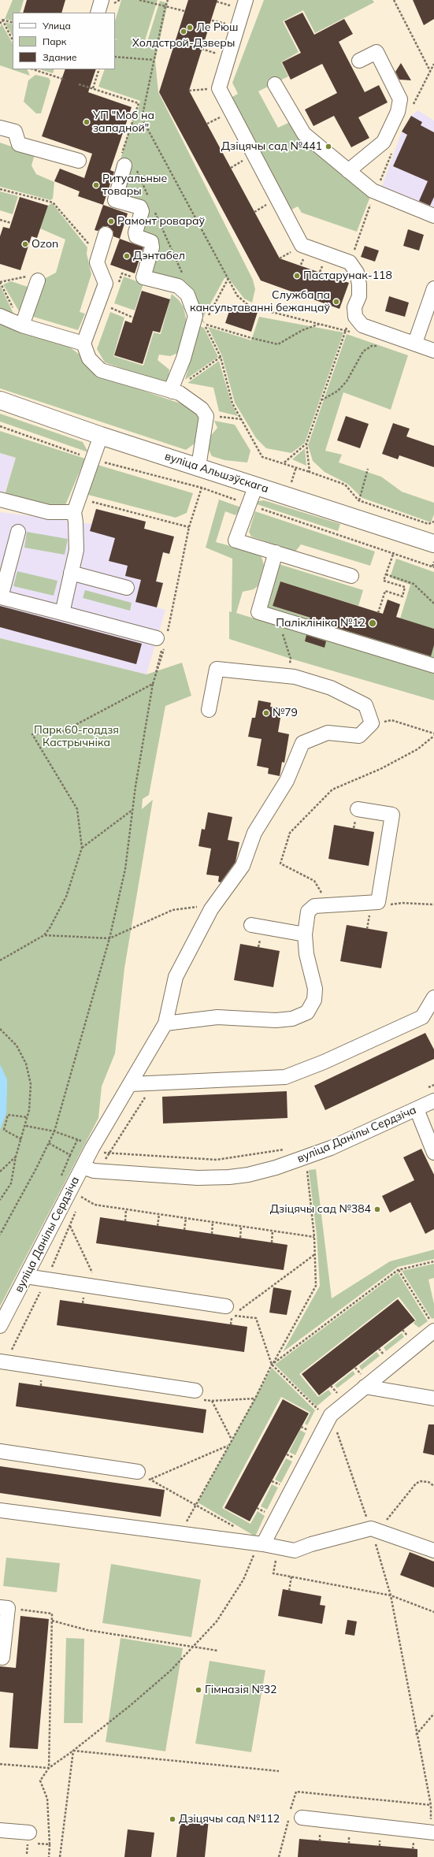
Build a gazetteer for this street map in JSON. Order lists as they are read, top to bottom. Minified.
{"streets":{"main road":["вуліца Альшэўскага"],"street":["вуліца Данілы Сердзіча"]},"parks":["Парк 60-годдзя Кастрычніка"],"places":["Ле Рюш","Холдстрой-Дзверы","УП \"Моб на западной\"","Дзіцячы сад №441","Ритуальные товары","Рамонт ровараў","Ozon","Дэнтабел","Пастарунак-118","Служба па кансультаванні бежанцаў","Паліклініка №12","№79","Дзіцячы сад №384","Гімназія №32","Дзіцячы сад №112"],"legend":["Улица","Парк","Здание"]}
